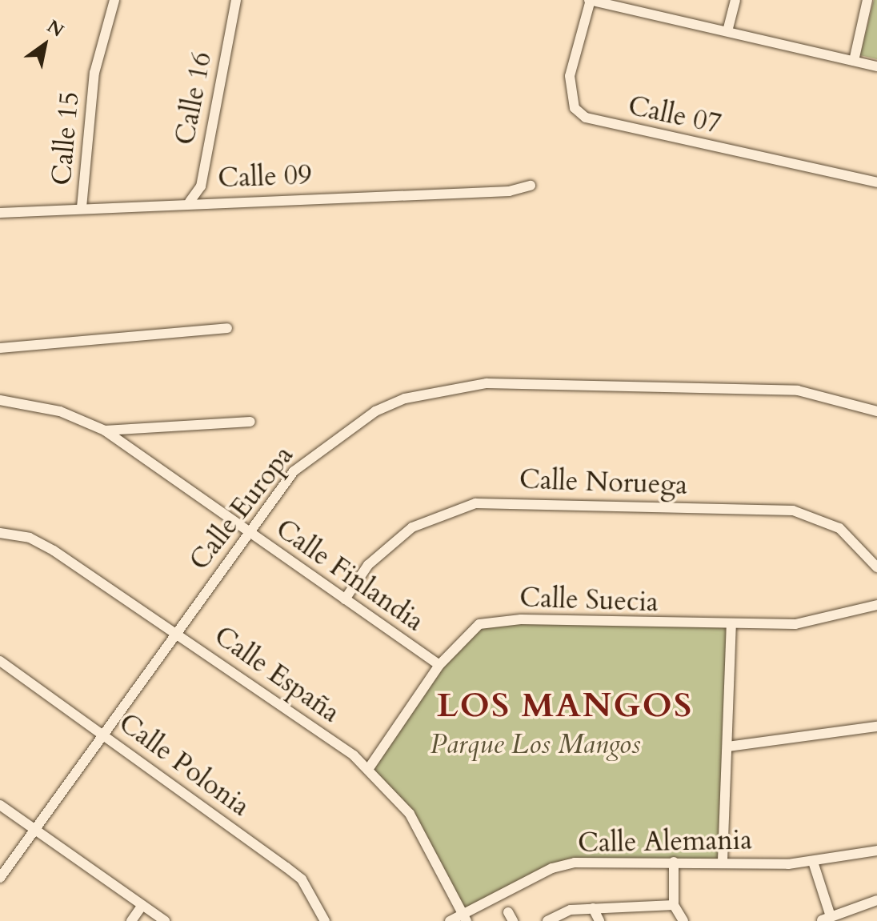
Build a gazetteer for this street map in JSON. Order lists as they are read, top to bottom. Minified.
{"streets":{"street":["Calle 16","Calle 07","Calle 15","Calle 09","Calle Noruega","Calle Europa","Calle Finlandia","Calle Suecia","Calle España","Calle Polonia","Calle Alemania"]},"crossings":[["Calle 16","Calle 09"],["Calle 15","Calle 09"],["Calle Noruega","Calle Finlandia"],["Calle Europa","Calle Finlandia"],["Calle Europa","Calle España"],["Calle Europa","Calle Polonia"],["Calle Finlandia","Calle Suecia"],["Calle Suecia","Calle España"],["Calle España","Calle Alemania"]],"districts":["LOS MANGOS"],"parks":["Parque Los Mangos"],"north":"top right"}
